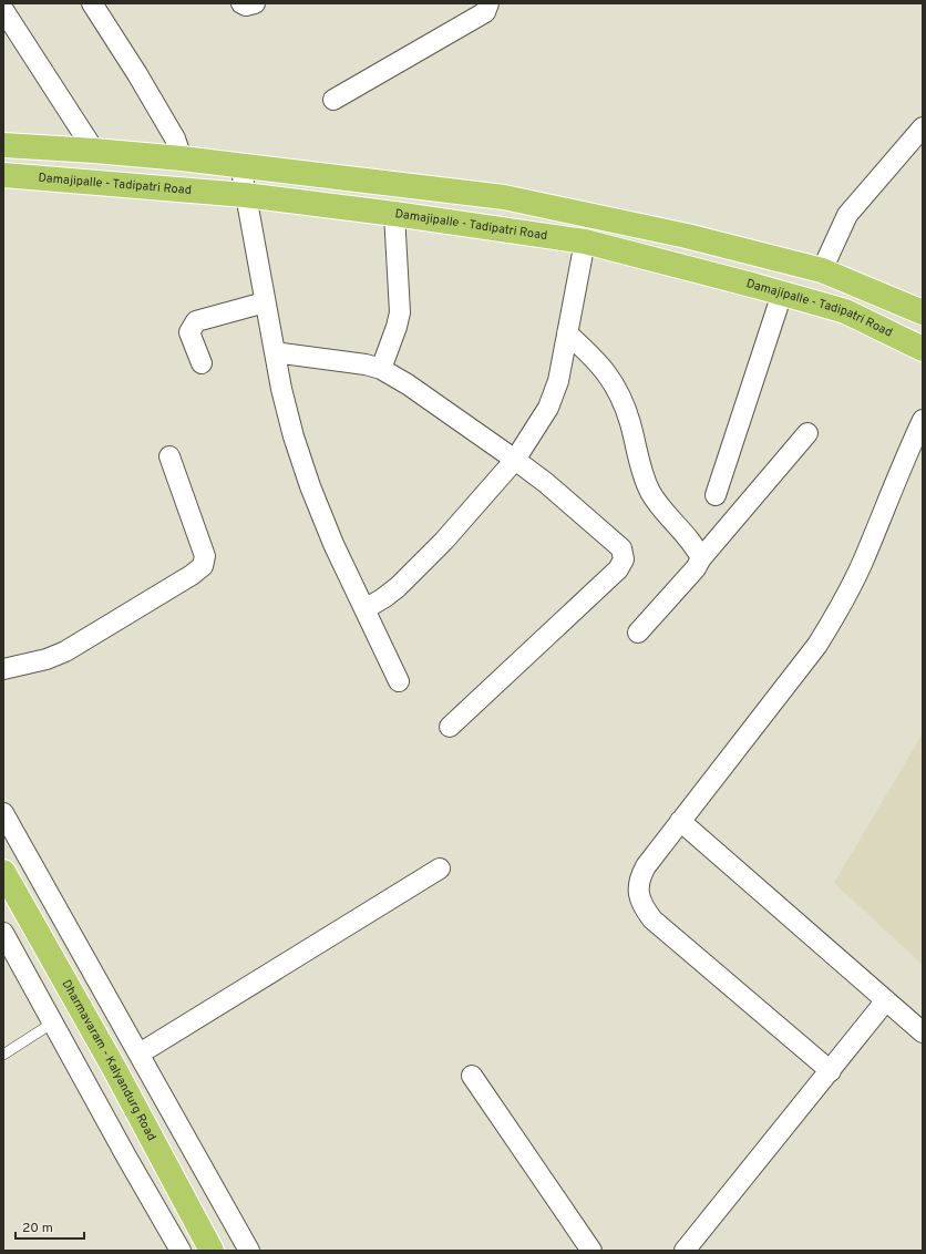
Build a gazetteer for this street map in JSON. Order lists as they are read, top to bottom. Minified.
{"streets":{"main road":["Damajipalle - Tadipatri Road","Dharmavaram - Kalyandurg Road"]},"scale_bar":"20 m"}
